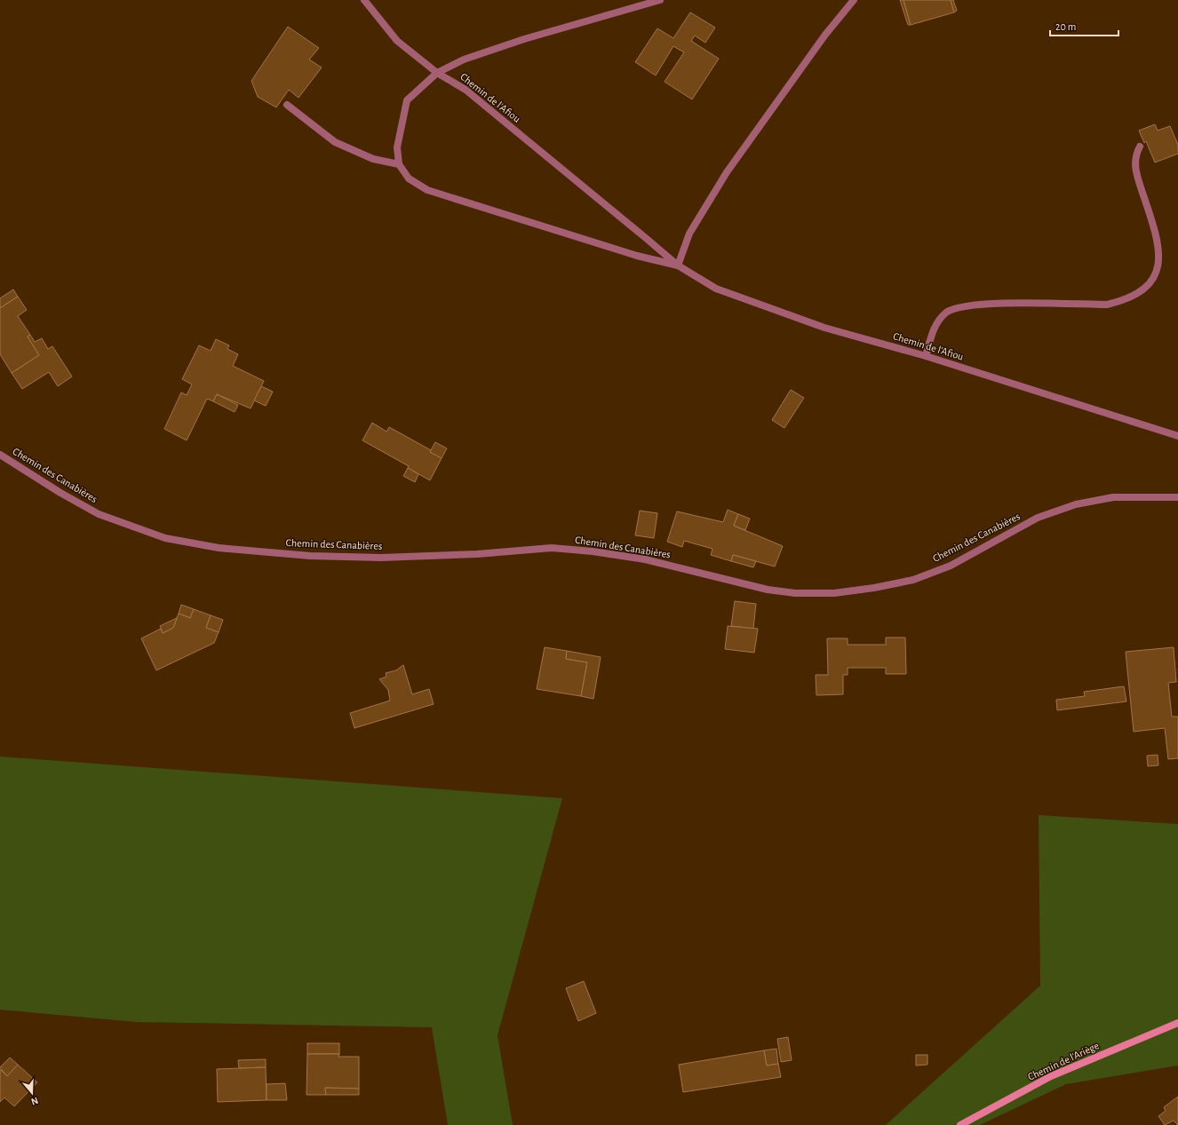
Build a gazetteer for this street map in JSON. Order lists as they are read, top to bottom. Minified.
{"streets":{"street":["Chemin de l'Afiou","Chemin des Canabières","Chemin de l'Ariège"]},"scale_bar":"20 m","north":"bottom"}
